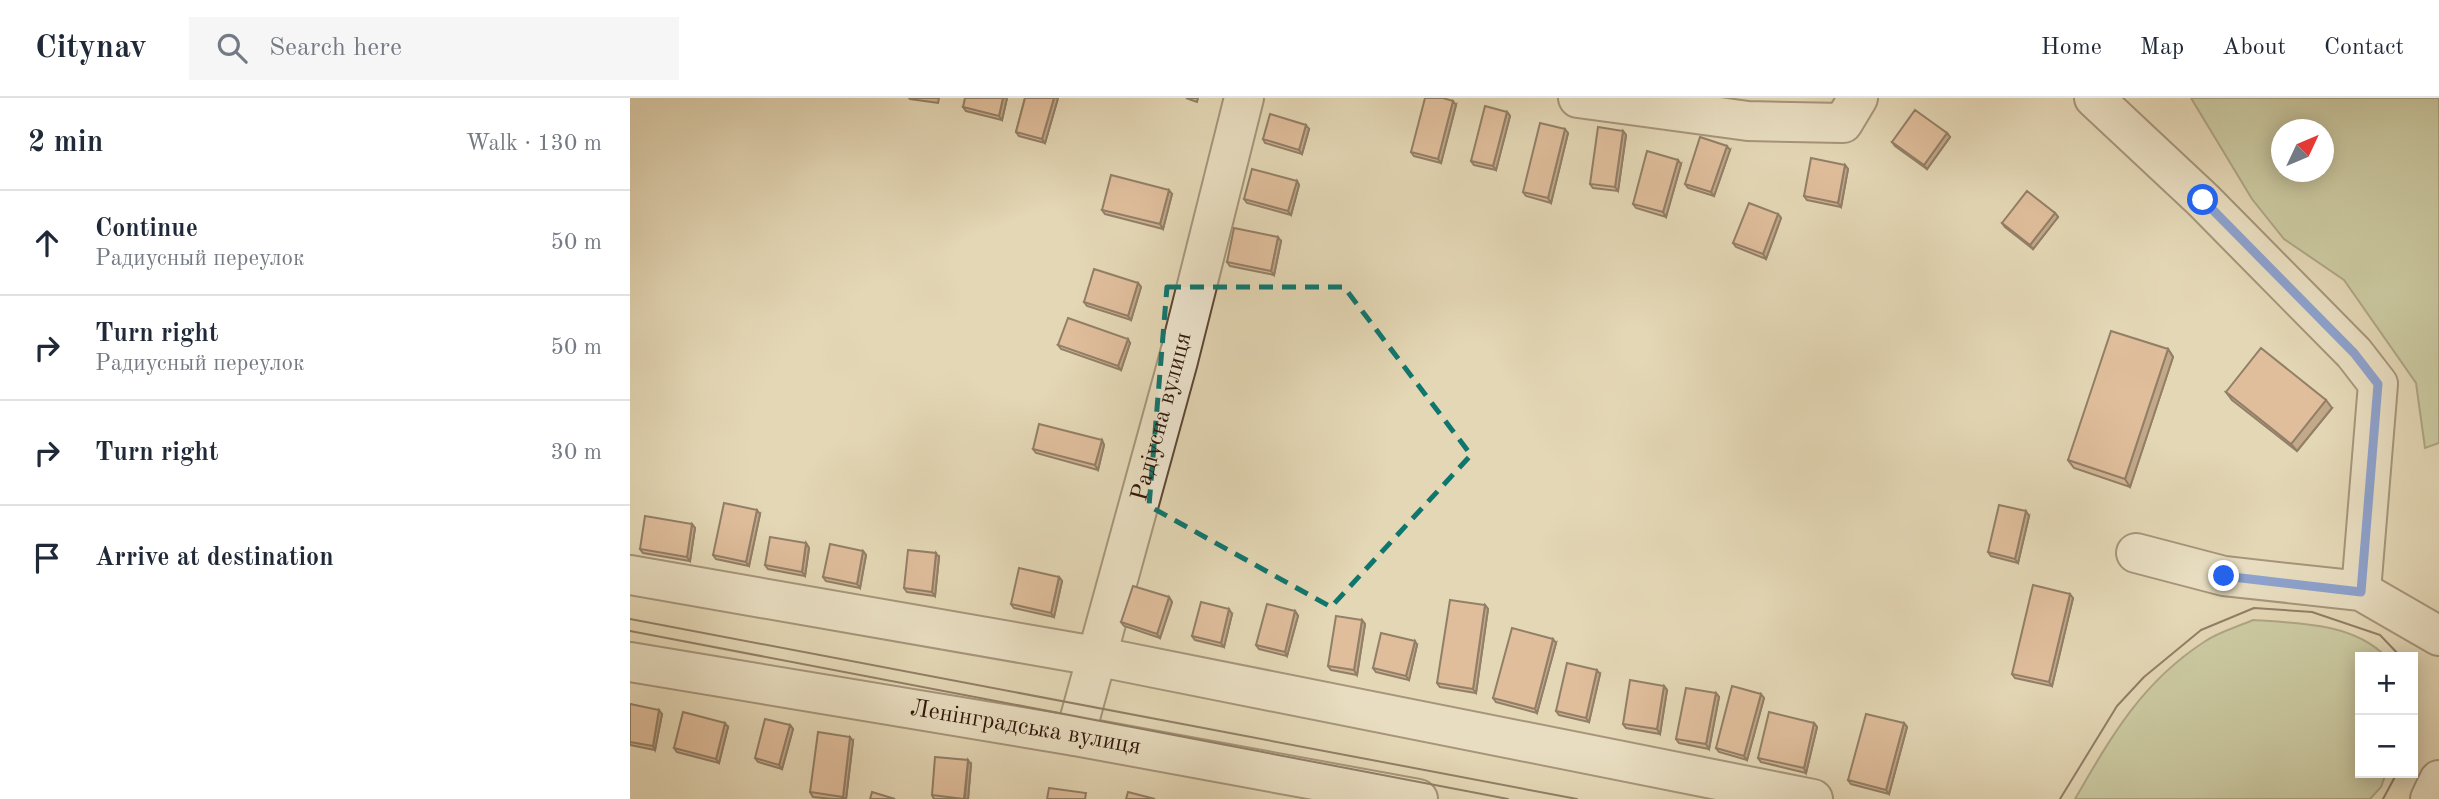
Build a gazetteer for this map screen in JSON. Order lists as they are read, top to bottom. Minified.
{"streets":{"street":["Радіусна вулиця","Ленінградська вулиця"]},"crossings":[["Радіусна вулиця","Ленінградська вулиця"]],"north":"top right","page":{"header":"Citynav","search":"Search here","nav":["Home","Map","About","Contact"],"heading":["2 min","Walk · 130 m"],"list":[["Continue","Радиусный переулок","50 m"],["Turn right","Радиусный переулок","50 m"],["Turn right","30 m"],"Arrive at destination"],"map_buttons":["+","−"]}}
